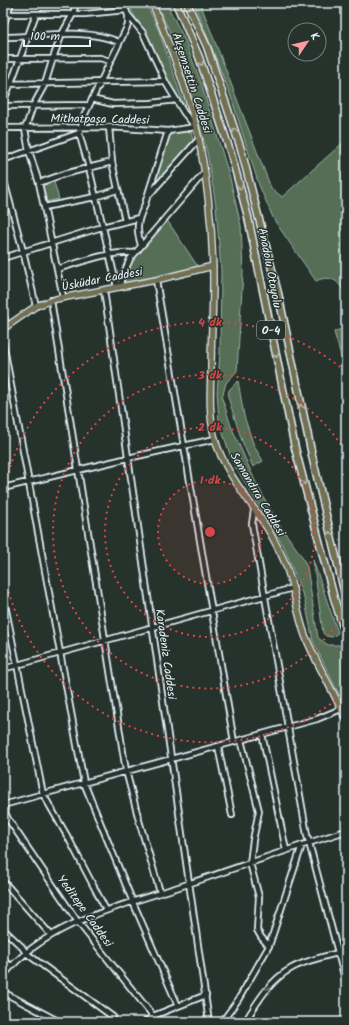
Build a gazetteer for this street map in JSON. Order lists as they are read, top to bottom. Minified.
{"streets":{"highway":["Anadolu Otoyolu","O-4"],"main road":["Akşemsettin Caddesi","Üsküdar Caddesi","Samandıra Caddesi"],"street":["Mithatpaşa Caddesi","Karadeniz Caddesi","Yeditepe Caddesi"]},"crossings":[["Akşemsettin Caddesi","Mithatpaşa Caddesi"],["Akşemsettin Caddesi","Üsküdar Caddesi"],["Akşemsettin Caddesi","Samandıra Caddesi"],["Üsküdar Caddesi","Samandıra Caddesi"],["Üsküdar Caddesi","Karadeniz Caddesi"]],"scale_bar":"100 m","north":"top right","rings":["4 dk","3 dk","2 dk","1 dk"]}
